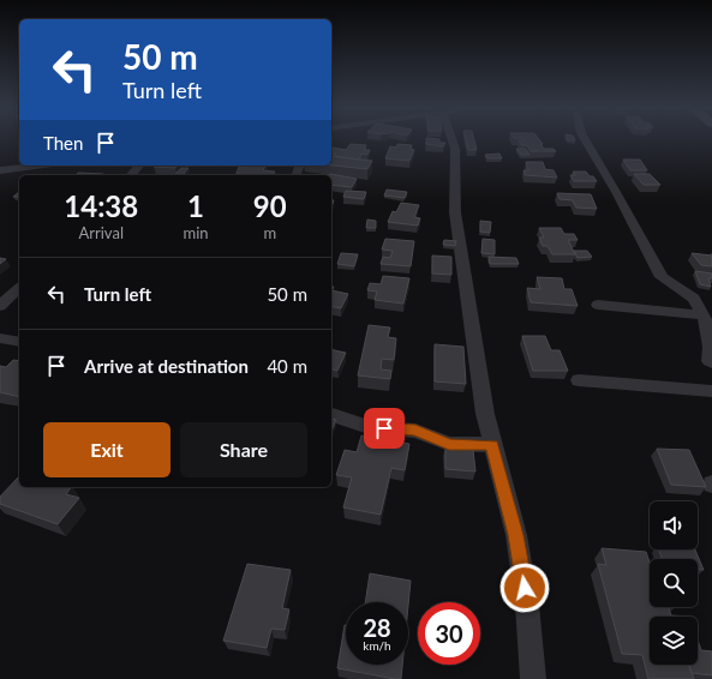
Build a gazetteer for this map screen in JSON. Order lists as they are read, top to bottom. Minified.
{"page":{"turn":["50 m","Turn left"],"then":"Then","eta":["14:38","Arrival","1","min","90","m"],"list":[{"name":"Turn left","value":"50 m"},{"name":"Arrive at destination","value":"40 m"}],"buttons":["Exit","Share"],"speed":"28 km/h","limit":"30"}}
